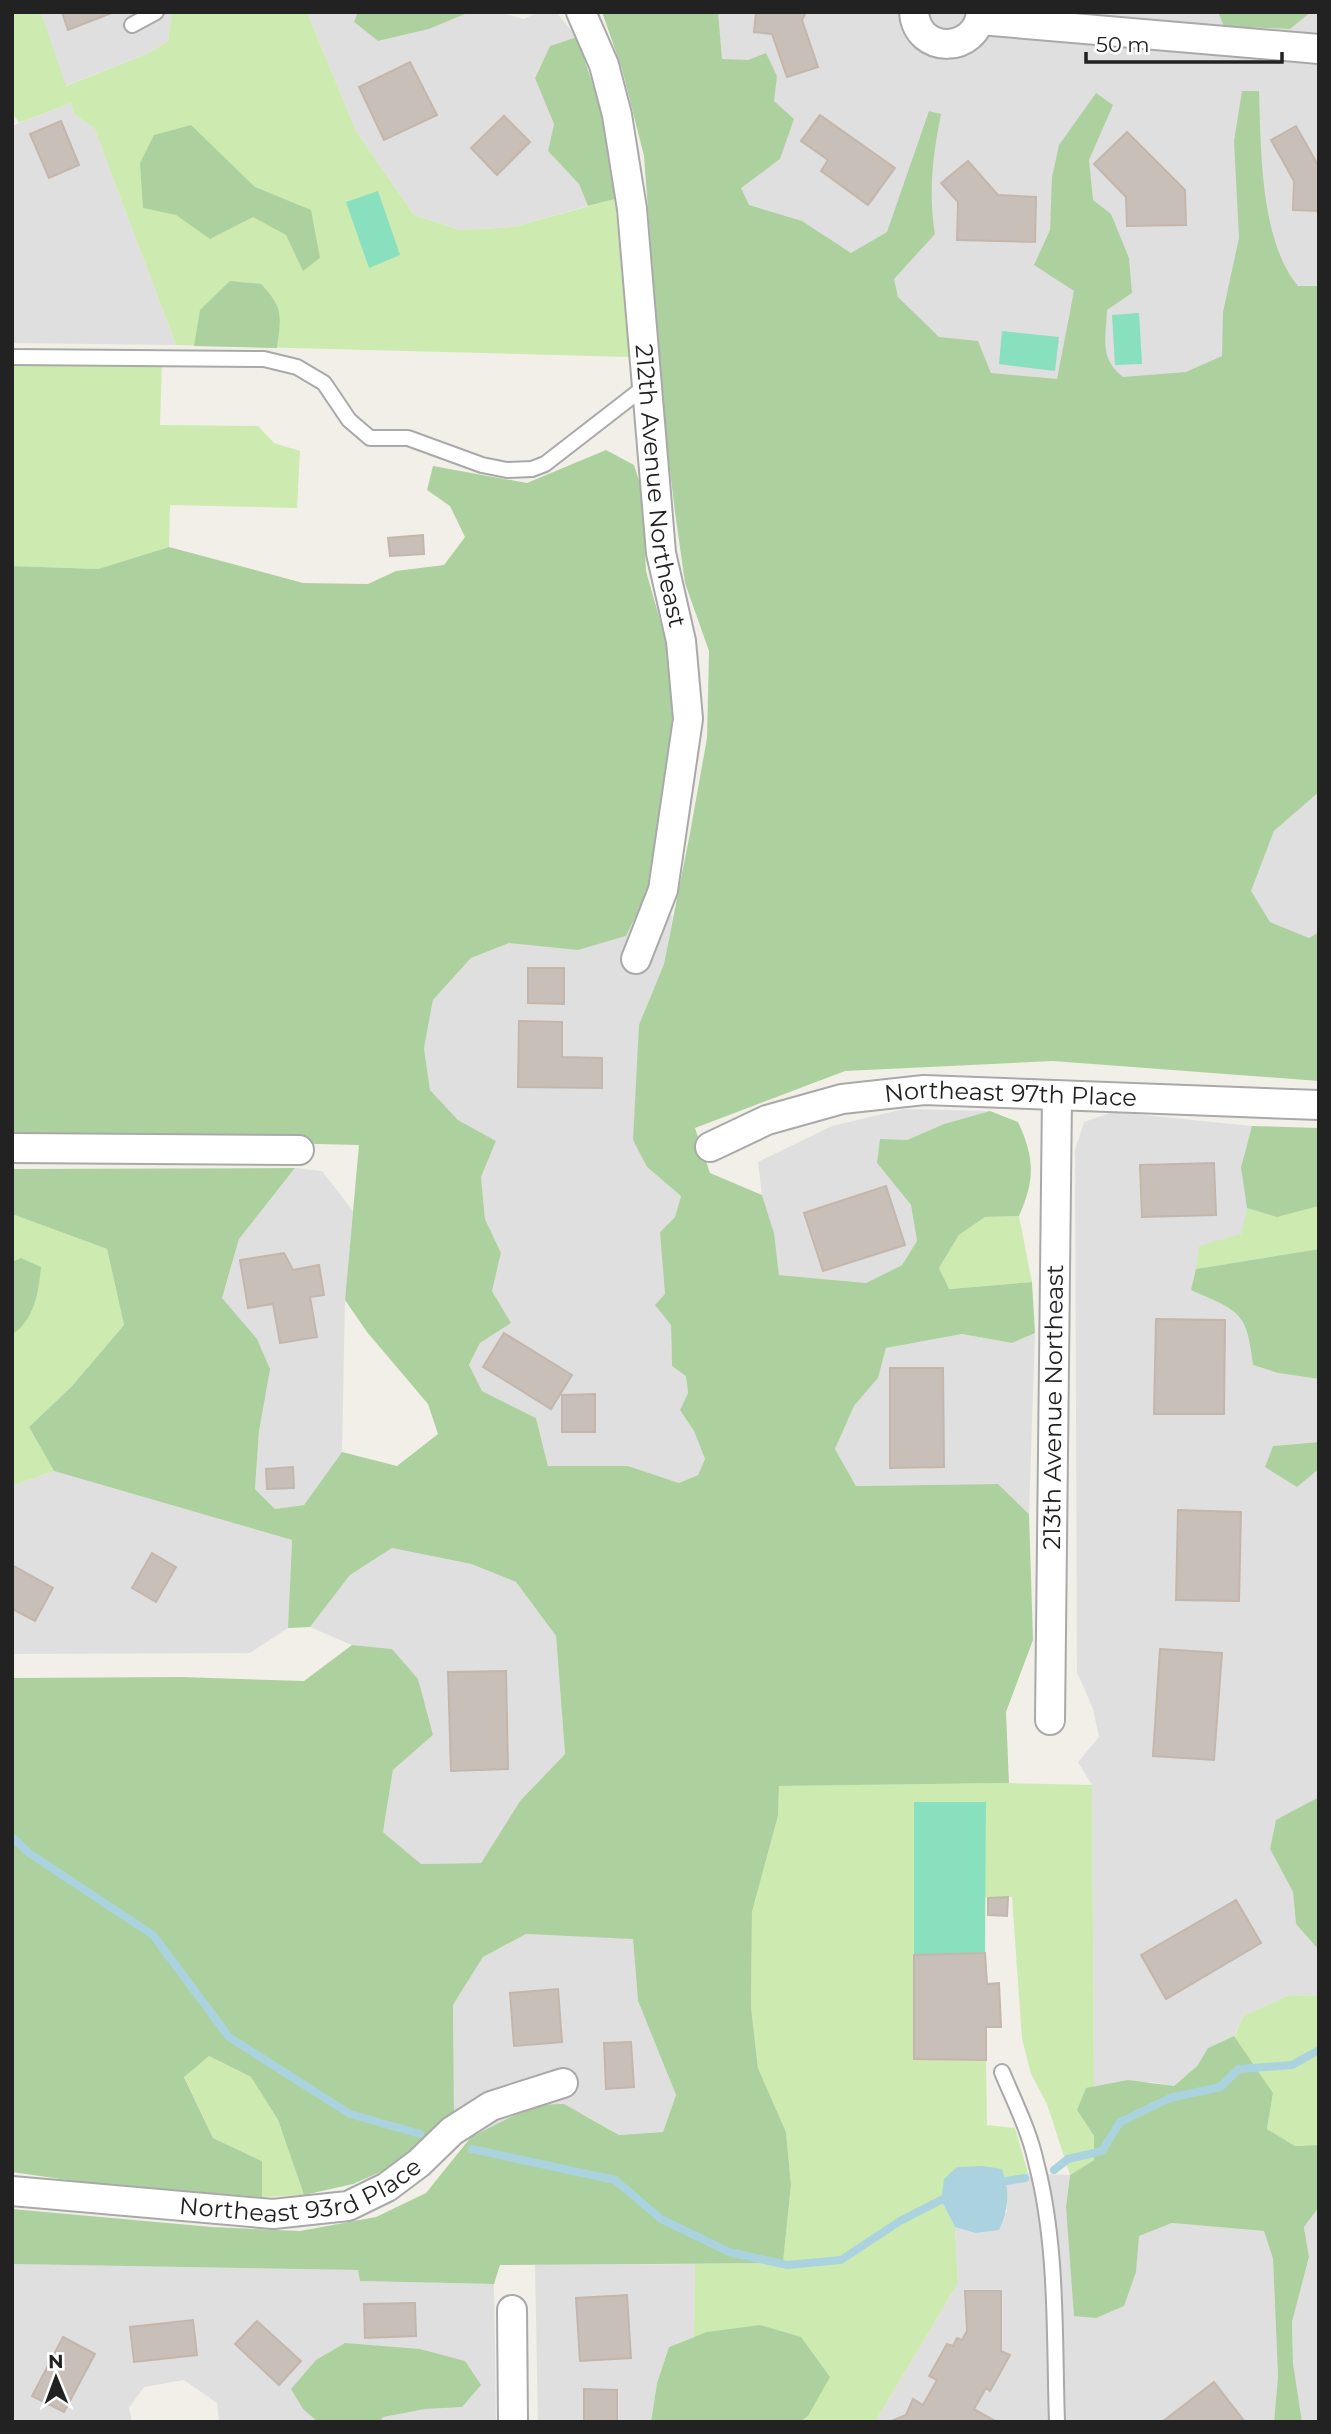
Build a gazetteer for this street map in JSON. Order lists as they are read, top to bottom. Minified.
{"streets":{"street":["212th Avenue Northeast","Northeast 97th Place","213th Avenue Northeast","Northeast 93rd Place"]},"crossings":[["Northeast 97th Place","213th Avenue Northeast"]],"scale_bar":"50 m","north":"top"}
